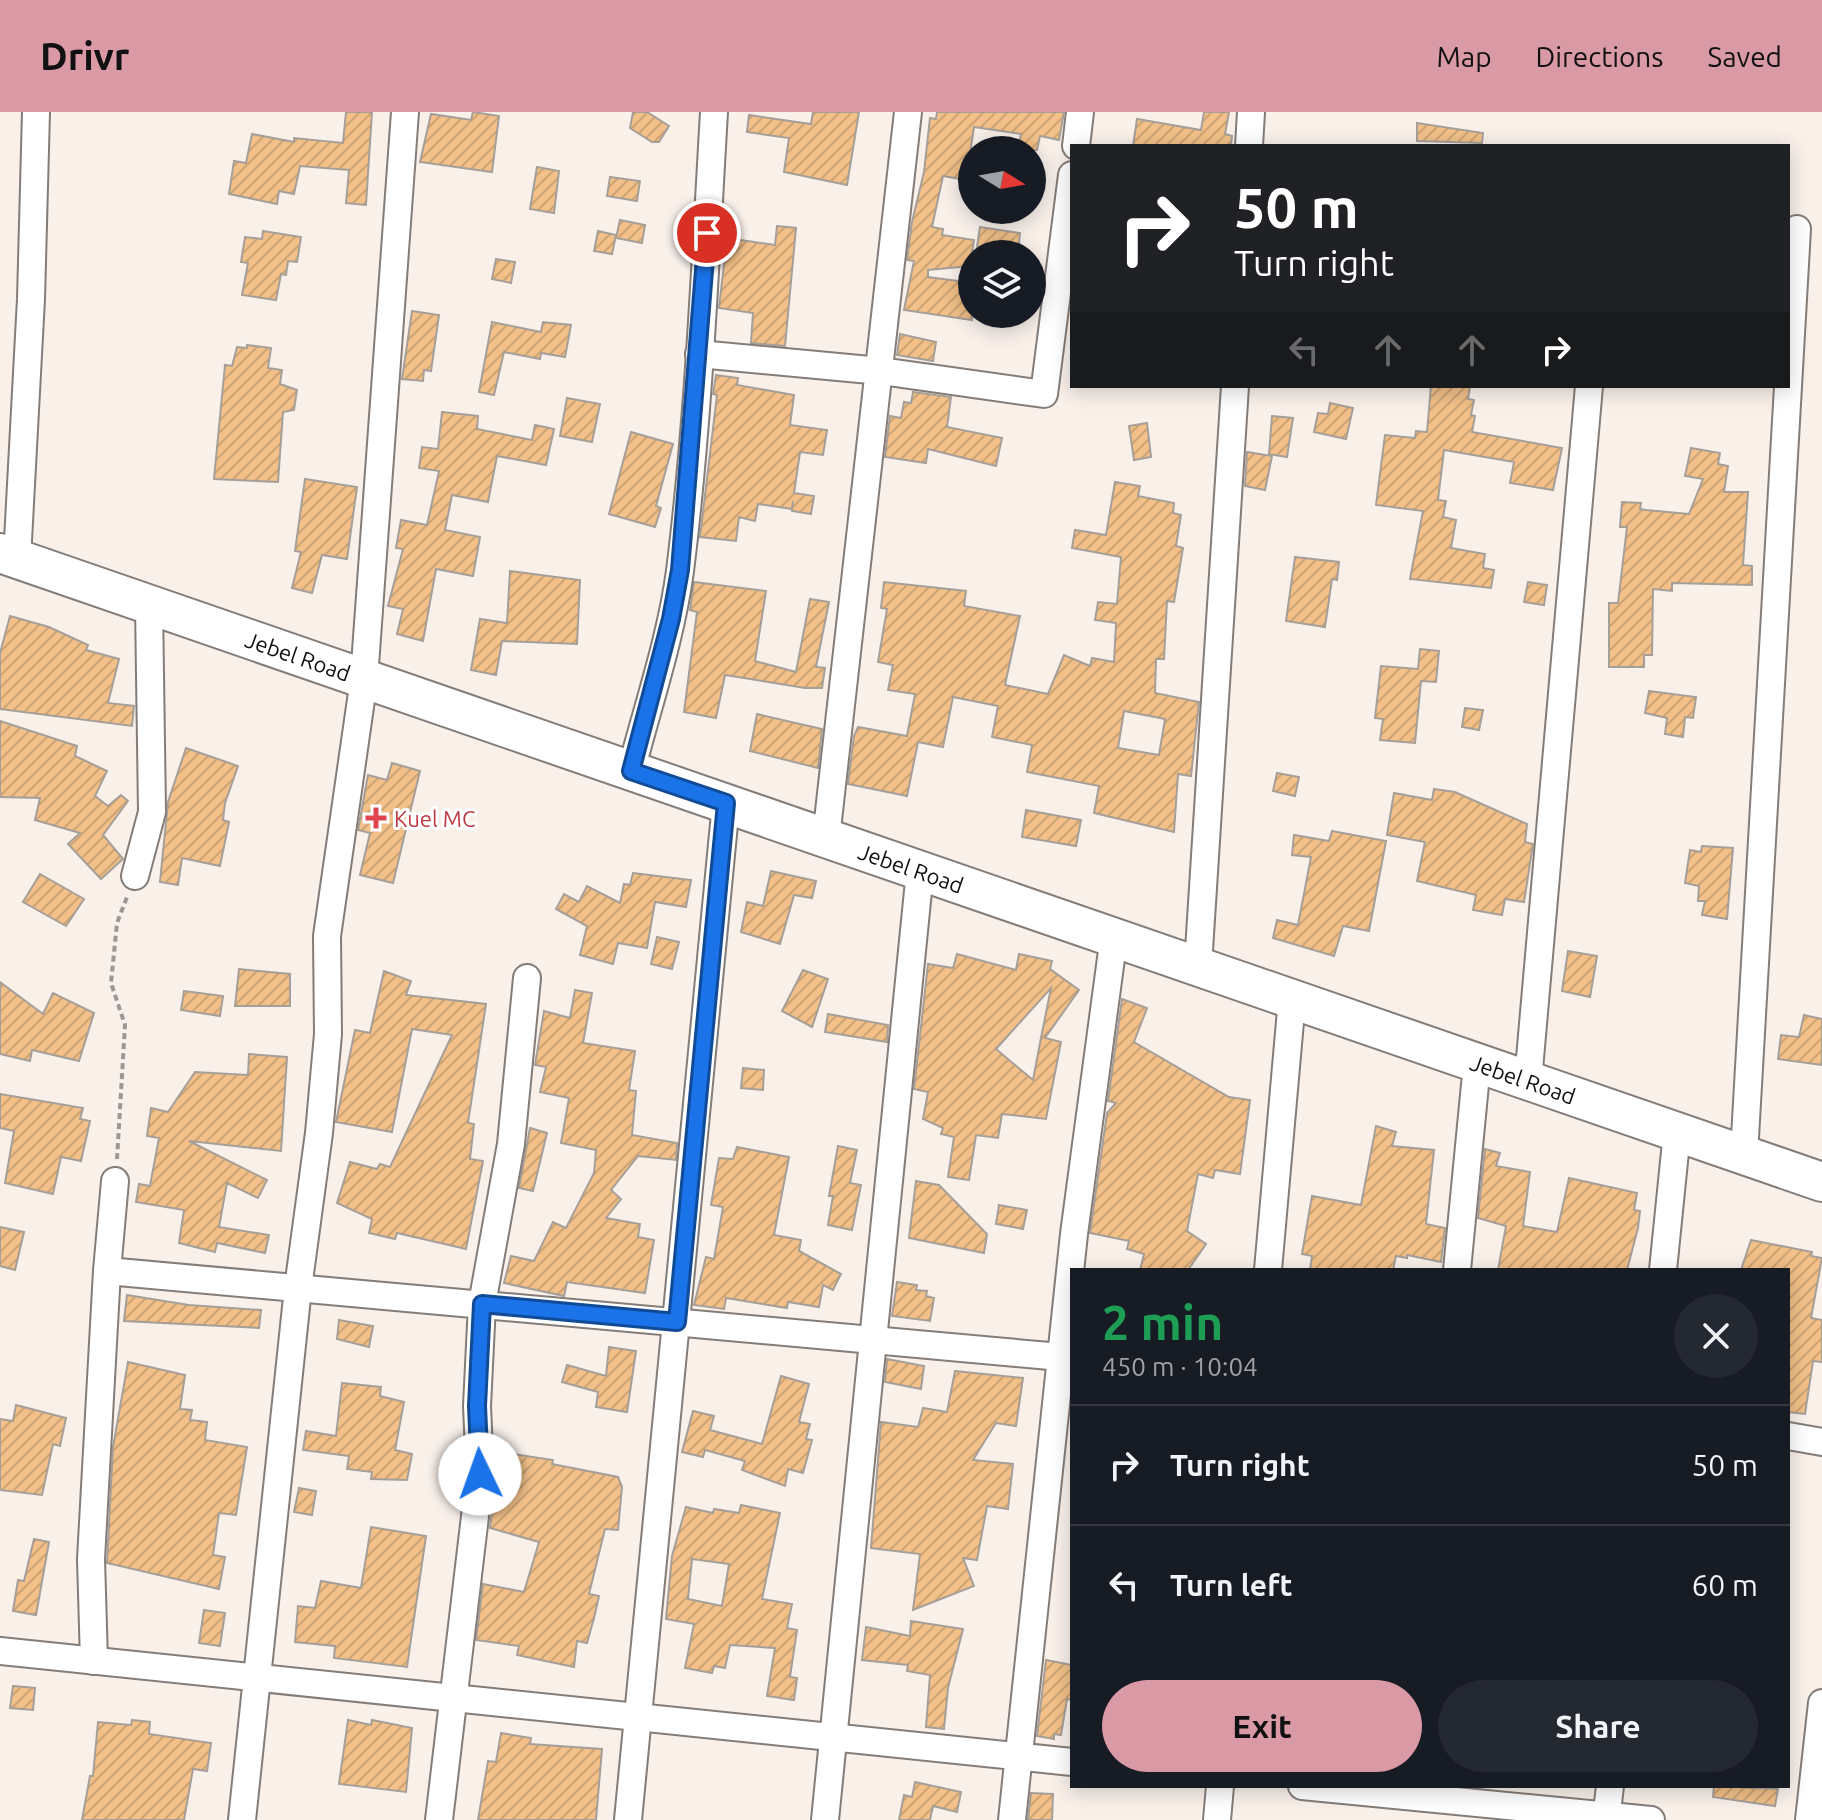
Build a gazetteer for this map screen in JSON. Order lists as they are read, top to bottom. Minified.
{"streets":{"main road":["Jebel Road"]},"places":{"health":["Kuel MC"]},"north":"right","page":{"header":"Drivr","nav":["Map","Directions","Saved"],"turn":["50 m","Turn right"],"heading":["2 min","450 m · 10:04"],"list":[{"name":"Turn right","value":"50 m"},{"name":"Turn left","value":"60 m"}],"buttons":["Exit","Share"]}}
